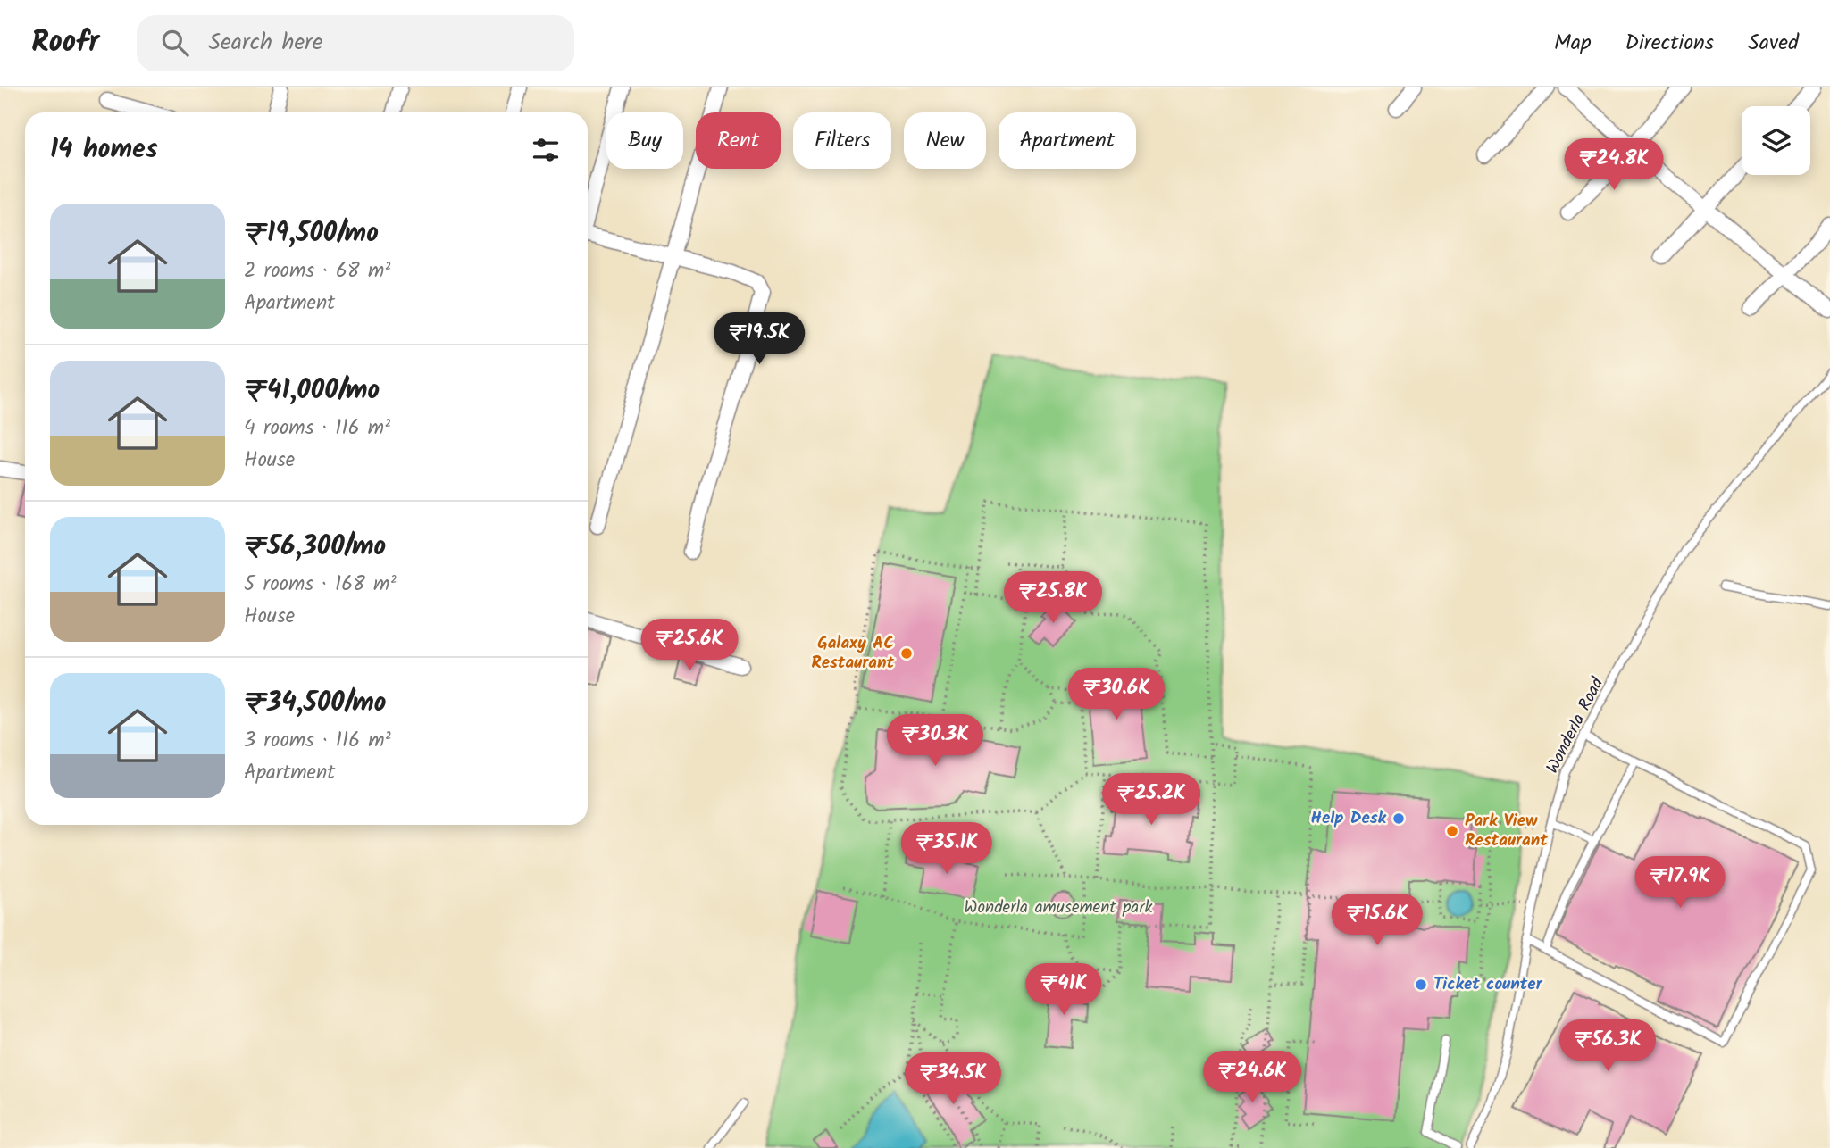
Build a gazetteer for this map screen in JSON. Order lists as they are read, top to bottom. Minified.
{"streets":{"lane":["Wonderla Road"]},"parks":["Wonderla amusement park"],"places":["Galaxy AC Restaurant","Help Desk","Park View Restaurant","Ticket counter"],"page":{"header":"Roofr","search":"Search here","nav":["Map","Directions","Saved"],"chip":["Buy","Rent","Filters","New","Apartment"],"heading":"14 homes","price":["₹24.8K","₹19.5K","₹25.8K","₹25.6K","₹30.6K","₹30.3K","₹25.2K","₹35.1K","₹17.9K","₹15.6K","₹41K","₹56.3K","₹24.6K","₹34.5K"],"list":[{"name":"₹19,500/mo","note":"2 rooms · 68 m² · Apartment"},{"name":"₹41,000/mo","note":"4 rooms · 116 m² · House"},{"name":"₹56,300/mo","note":"5 rooms · 168 m² · House"},{"name":"₹34,500/mo","note":"3 rooms · 116 m² · Apartment"}]}}
